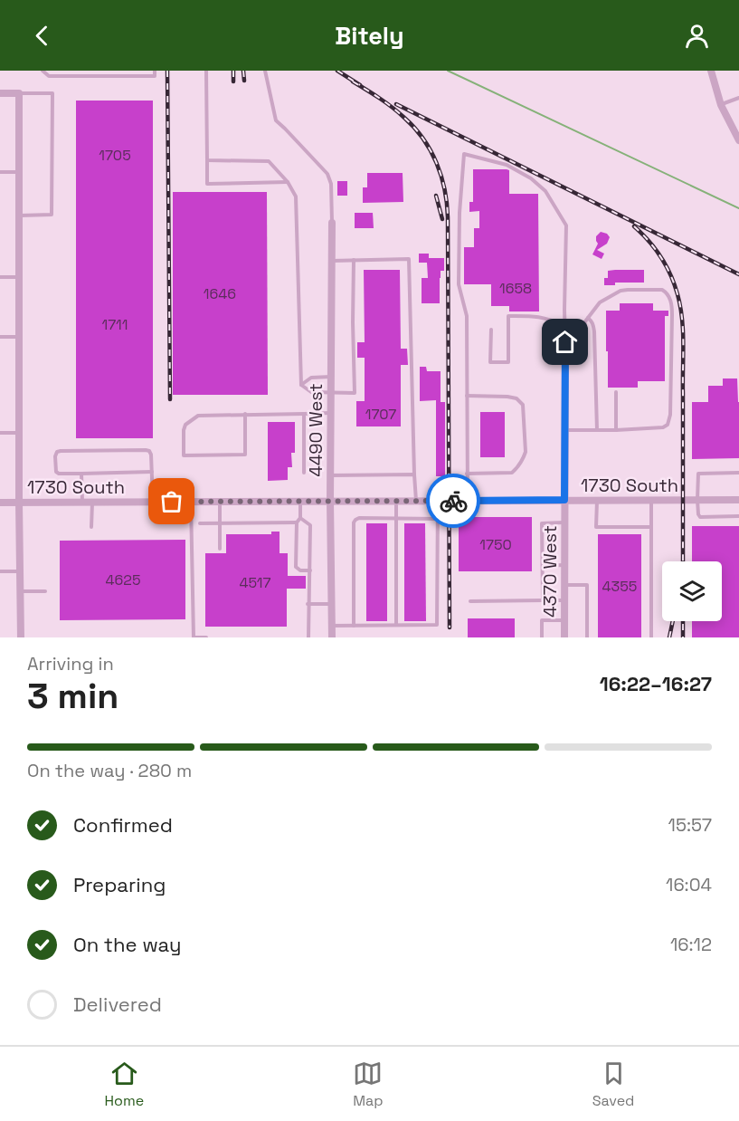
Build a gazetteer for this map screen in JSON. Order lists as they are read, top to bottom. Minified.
{"streets":{"street":["4490 West","1730 South","4370 West"]},"crossings":[["4490 West","1730 South"],["1730 South","4370 West"]],"house_numbers":["1705","1658","1646","1711","1707","1750","4625","4517","4355"],"page":{"header":"Bitely","heading":["3 min","Arriving in","16:22–16:27"],"bar":"On the way · 280 m","list":[["Confirmed","15:57"],["Preparing","16:04"],["On the way","16:12"],"Delivered"],"tabs":["Home","Map","Saved"]}}
